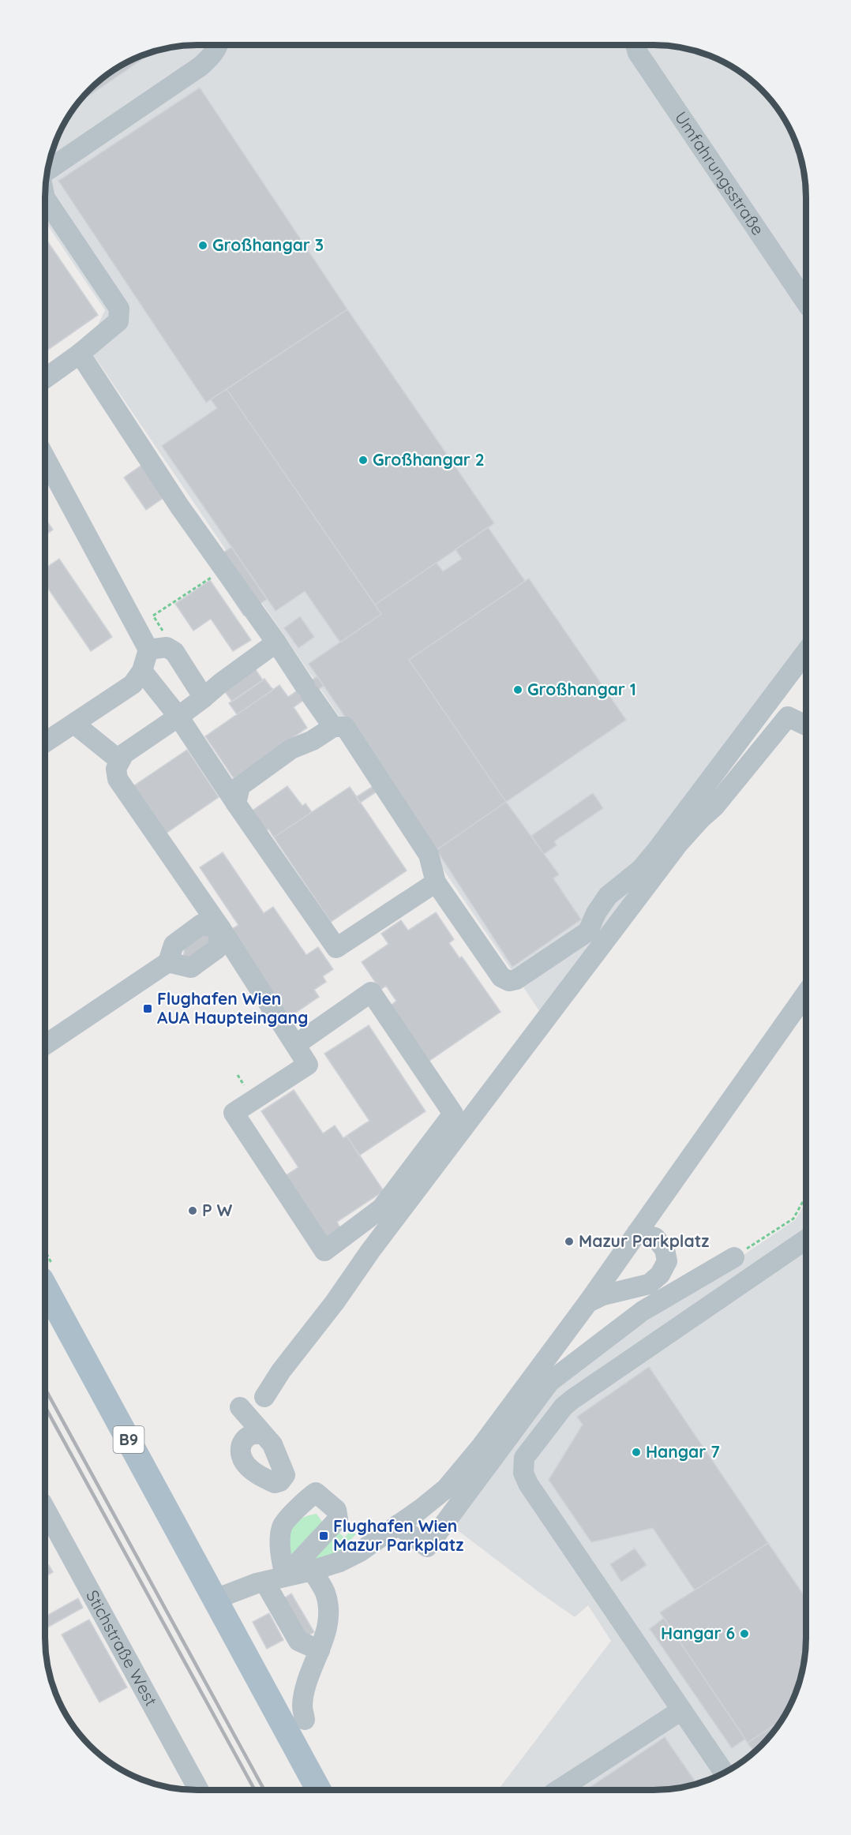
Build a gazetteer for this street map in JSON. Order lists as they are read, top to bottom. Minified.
{"streets":{"main road":["B9"],"street":["Umfahrungsstraße","Stichstraße West"]},"places":{"other":["Großhangar 3","Großhangar 2","Großhangar 1","P W","Mazur Parkplatz","Hangar 7","Hangar 6"],"transit":["Flughafen Wien AUA Haupteingang","Flughafen Wien Mazur Parkplatz"]}}
